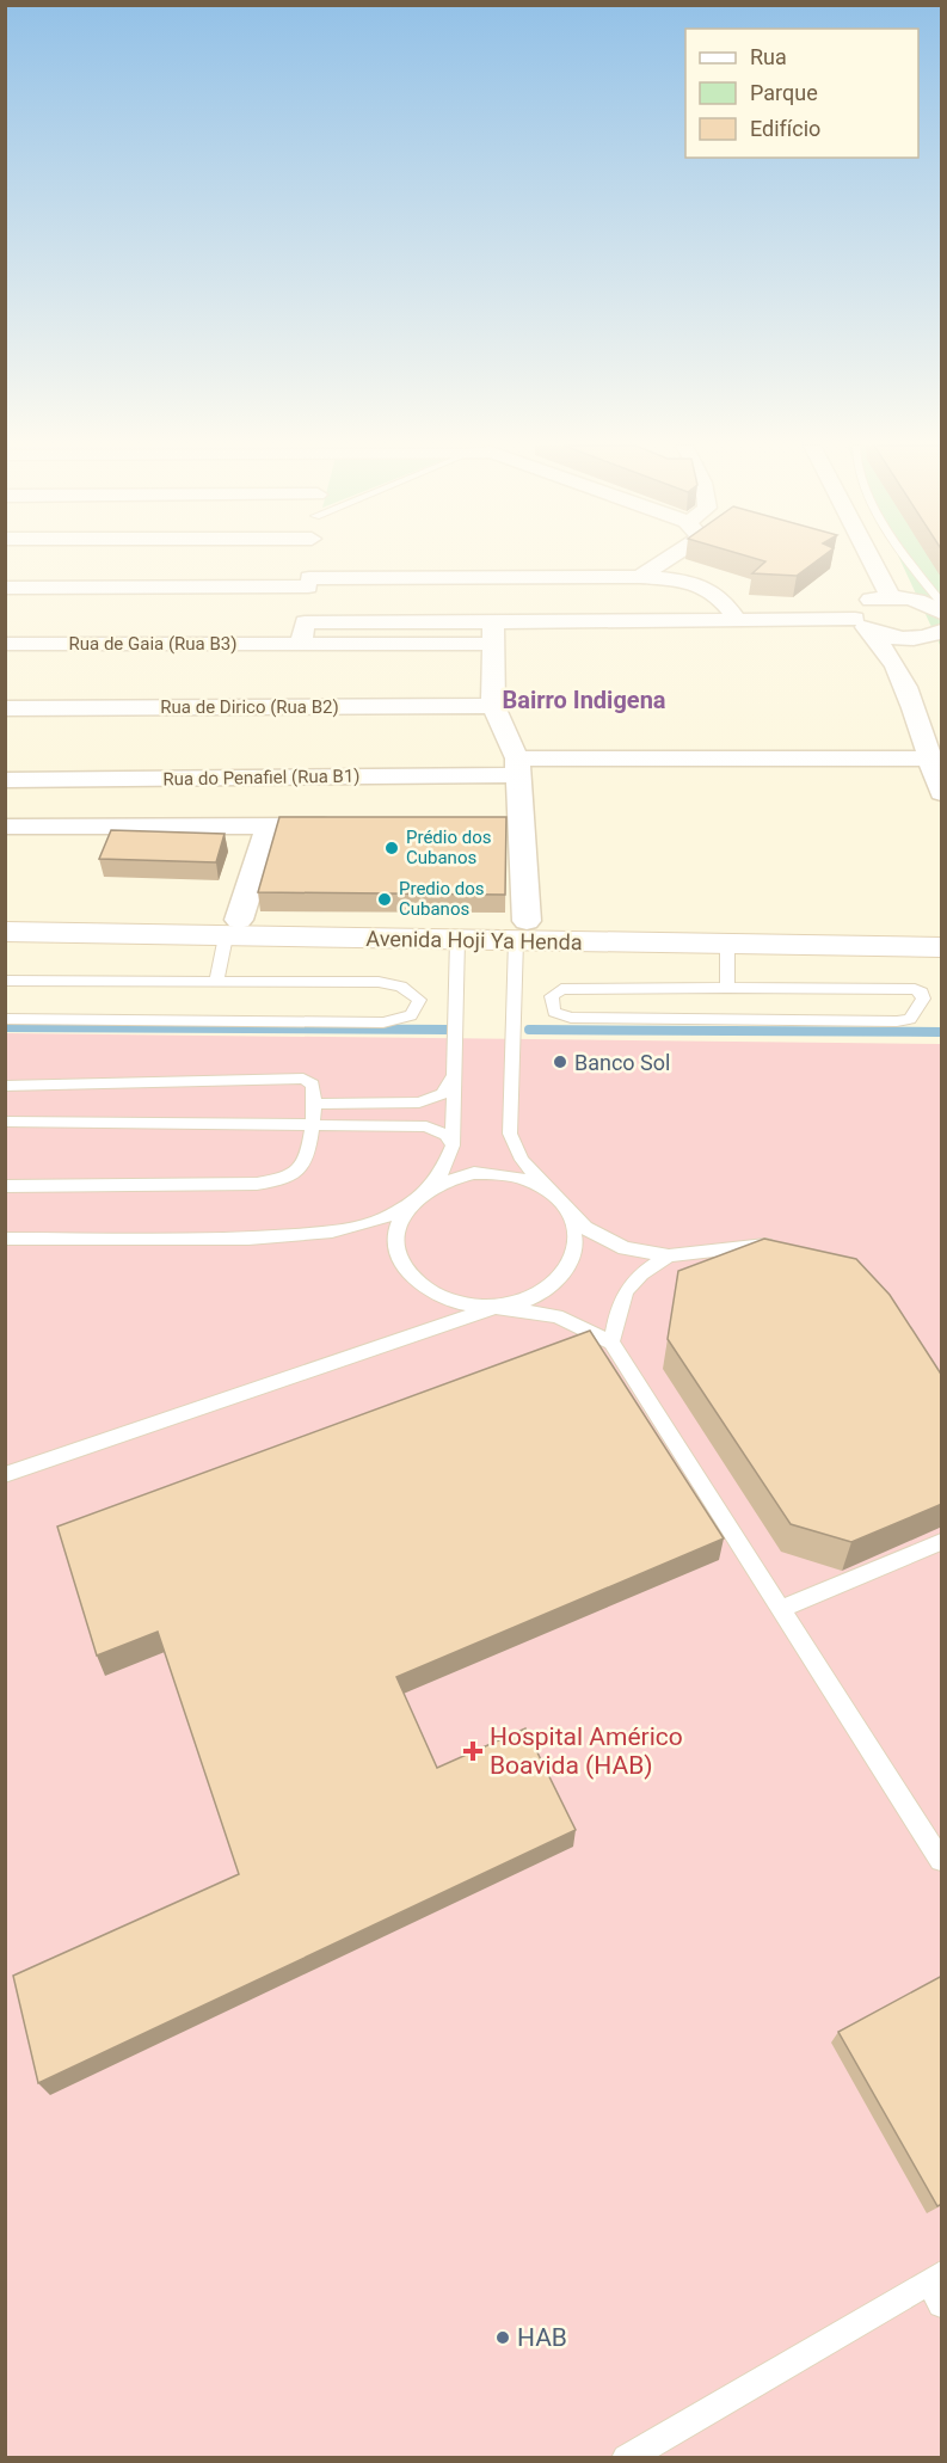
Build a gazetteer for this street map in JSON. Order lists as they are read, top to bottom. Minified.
{"streets":{"main road":["Avenida Hoji Ya Henda"],"street":["Rua de Gaia (Rua B3)","Rua de Dirico (Rua B2)","Rua do Penafiel (Rua B1)"]},"districts":["Bairro Indigena"],"places":{"other":["Prédio dos Cubanos","Predio dos Cubanos","Banco Sol","HAB"],"health":["Hospital Américo Boavida (HAB)"]},"legend":["Rua","Parque","Edifício"]}
